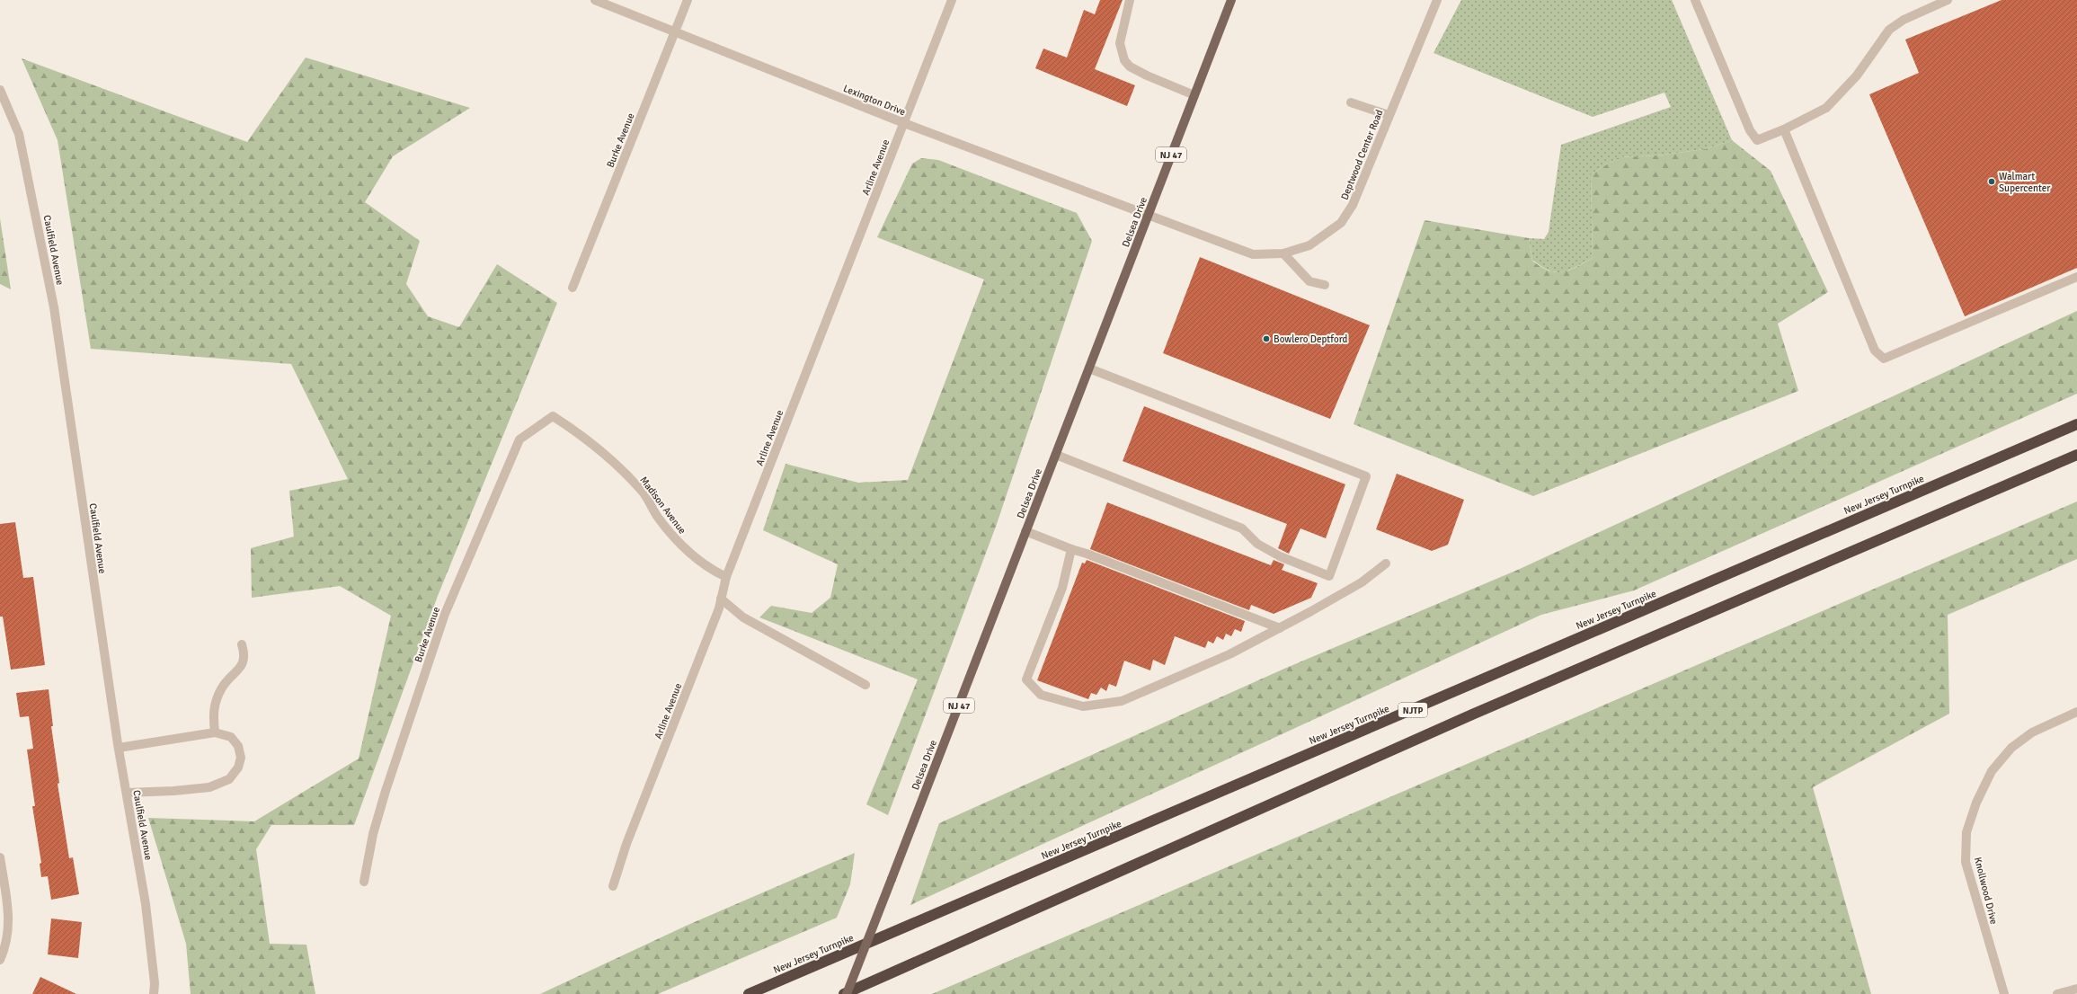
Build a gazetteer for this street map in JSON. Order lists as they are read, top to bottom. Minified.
{"streets":{"highway":["New Jersey Turnpike","NJTP"],"main road":["NJ 47","Delsea Drive"],"street":["Lexington Drive","Burke Avenue","Deptwood Center Road","Arline Avenue","Caulfield Avenue","Madison Avenue","Knollwood Drive"]},"crossings":[["Lexington Drive","Burke Avenue"],["Lexington Drive","Deptwood Center Road"],["Lexington Drive","Arline Avenue"],["Lexington Drive","Delsea Drive"],["Burke Avenue","Madison Avenue"],["Deptwood Center Road","Delsea Drive"],["Arline Avenue","Madison Avenue"]],"places":["Walmart Supercenter","Bowlero Deptford"]}
